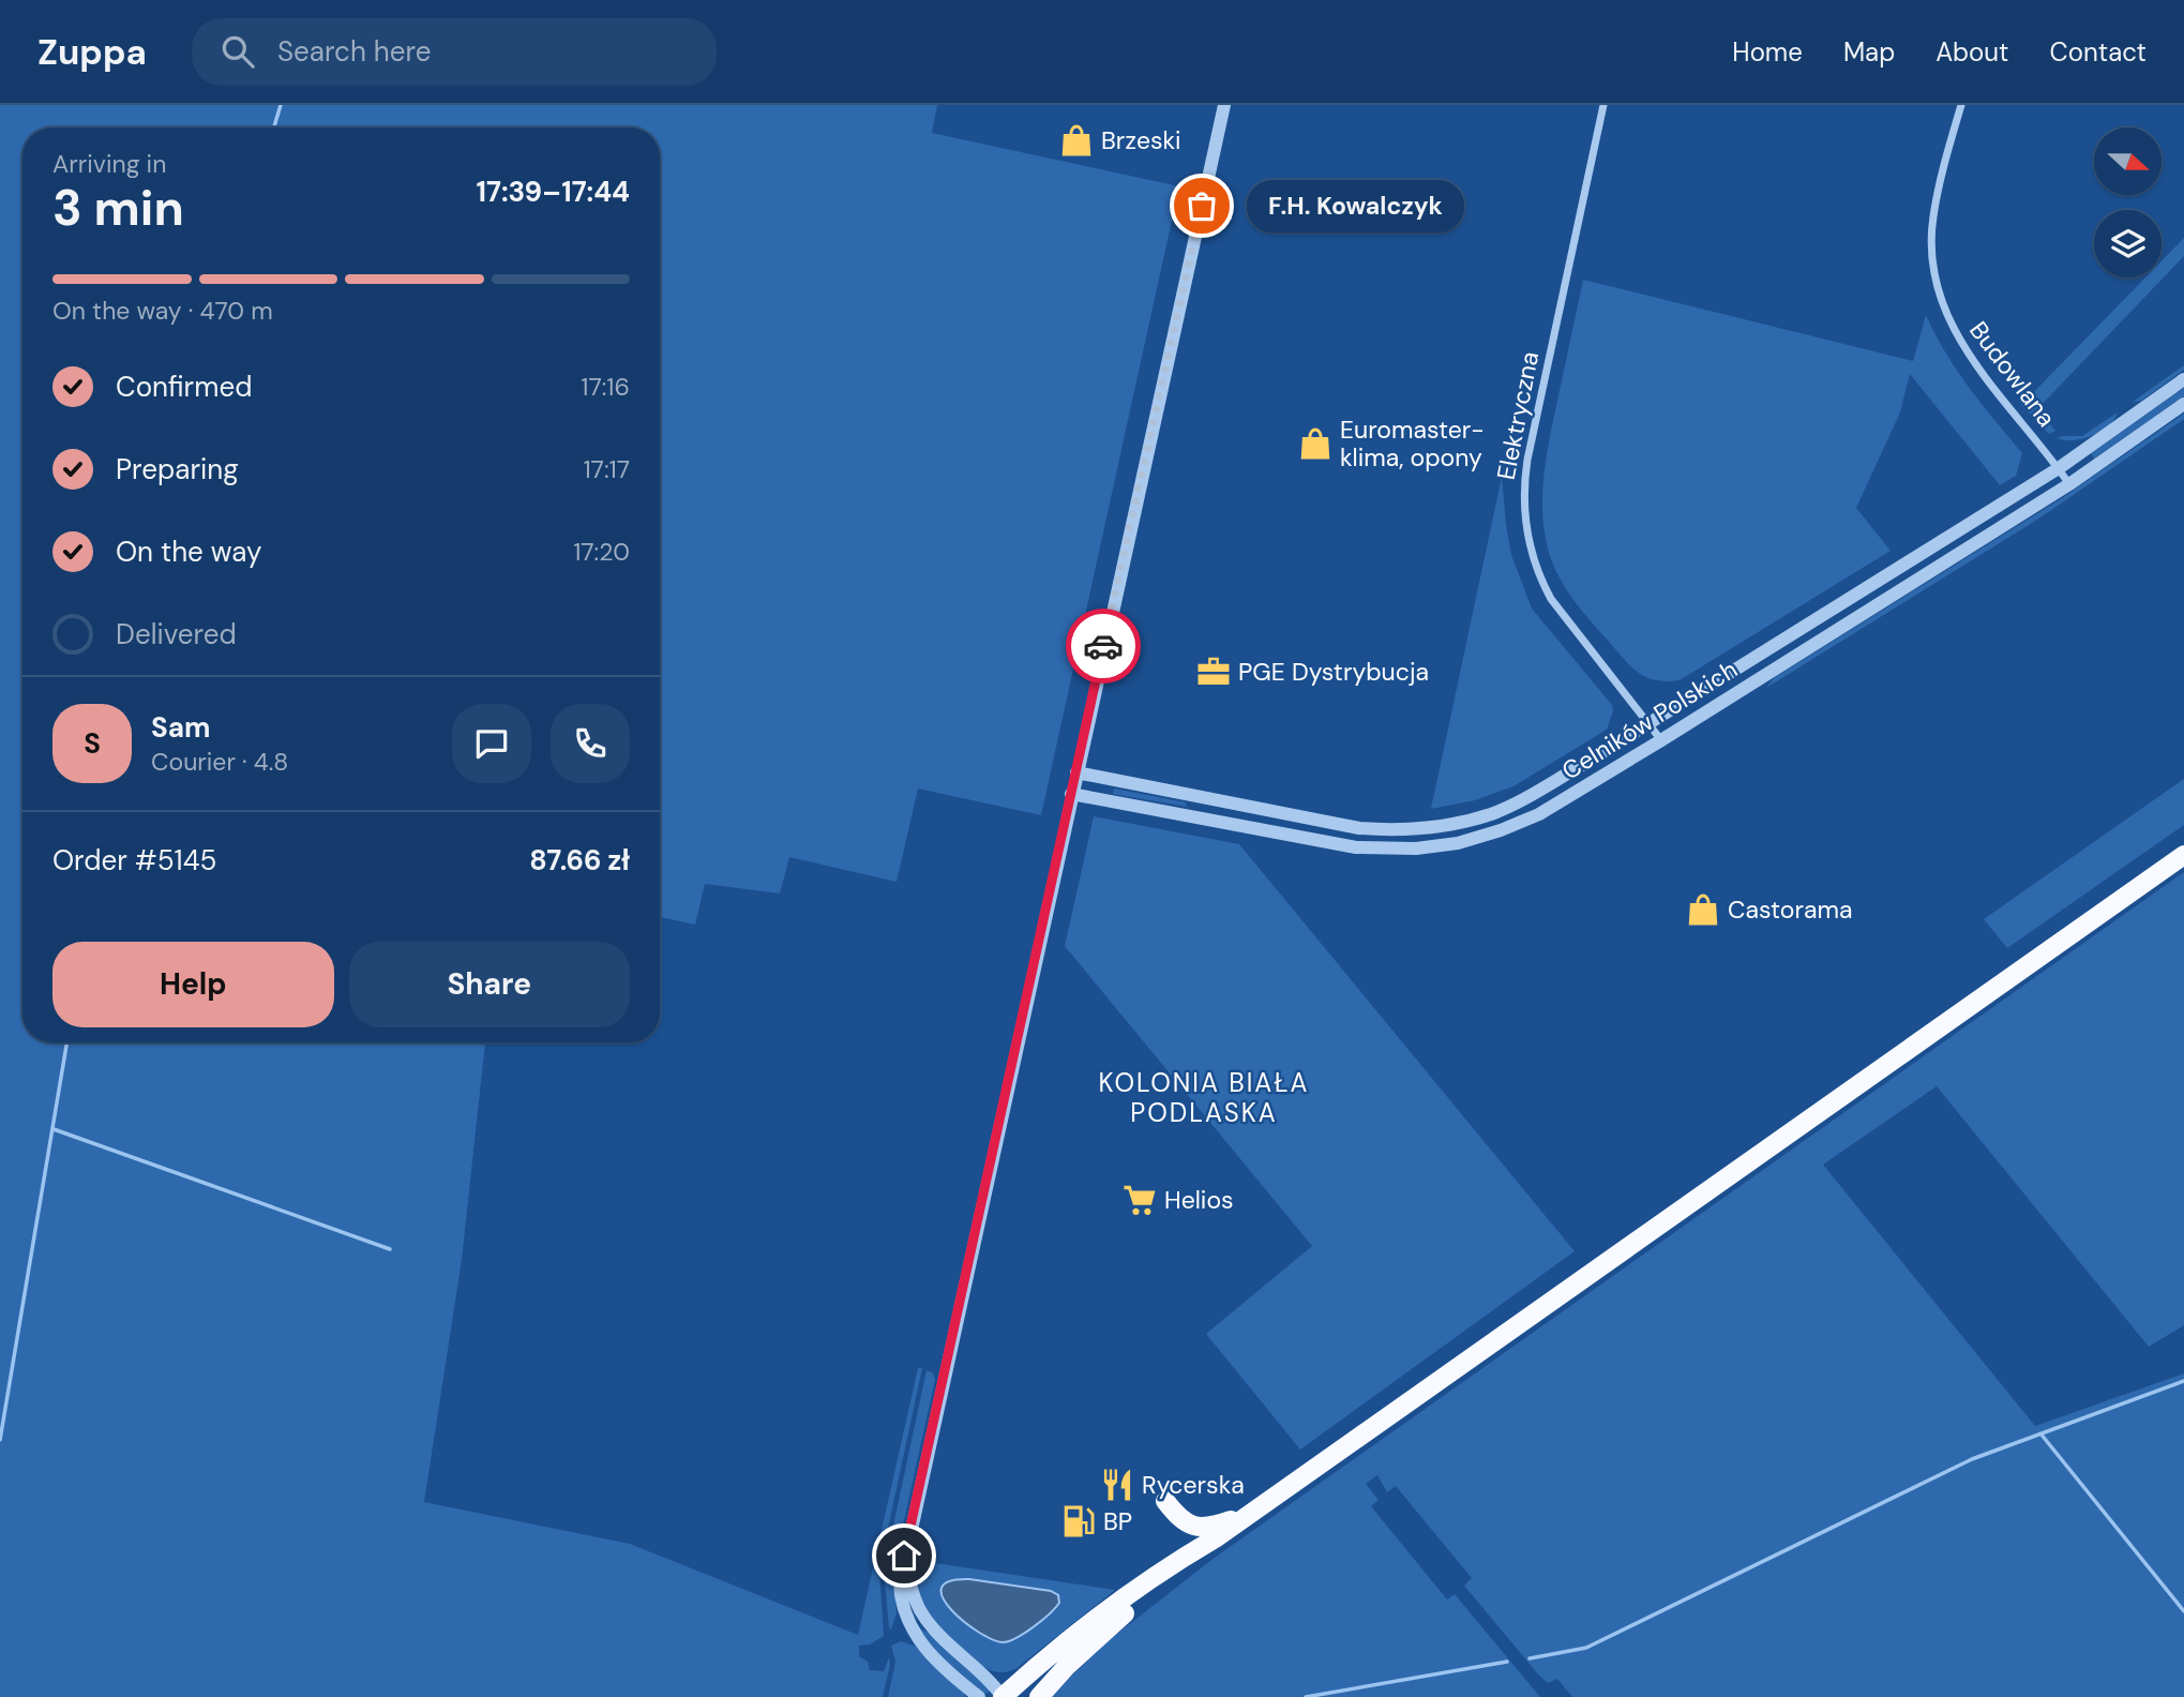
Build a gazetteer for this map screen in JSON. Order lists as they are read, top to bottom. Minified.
{"streets":{"street":["Budowlana","Elektryczna","Celników Polskich"]},"crossings":[["Budowlana","Celników Polskich"],["Elektryczna","Celników Polskich"]],"districts":["KOLONIA BIAŁA PODLASKA"],"places":{"shop":["Brzeski","Euromaster- klima, opony","Castorama"],"other":["F.H. Kowalczyk"],"office":["PGE Dystrybucja"],"supermarket":["Helios"],"restaurant":["Rycerska"],"fuel station":["BP"]},"north":"right","page":{"header":"Zuppa","search":"Search here","nav":["Home","Map","About","Contact"],"heading":["3 min","Arriving in","17:39–17:44"],"panel":["Sam","Courier · 4.8","Order #5145","87.66 zł"],"bubble":"F.H. Kowalczyk","bar":"On the way · 470 m","list":[["Confirmed","17:16"],["Preparing","17:17"],["On the way","17:20"],"Delivered"],"round":"S","buttons":["Help","Share"]}}
